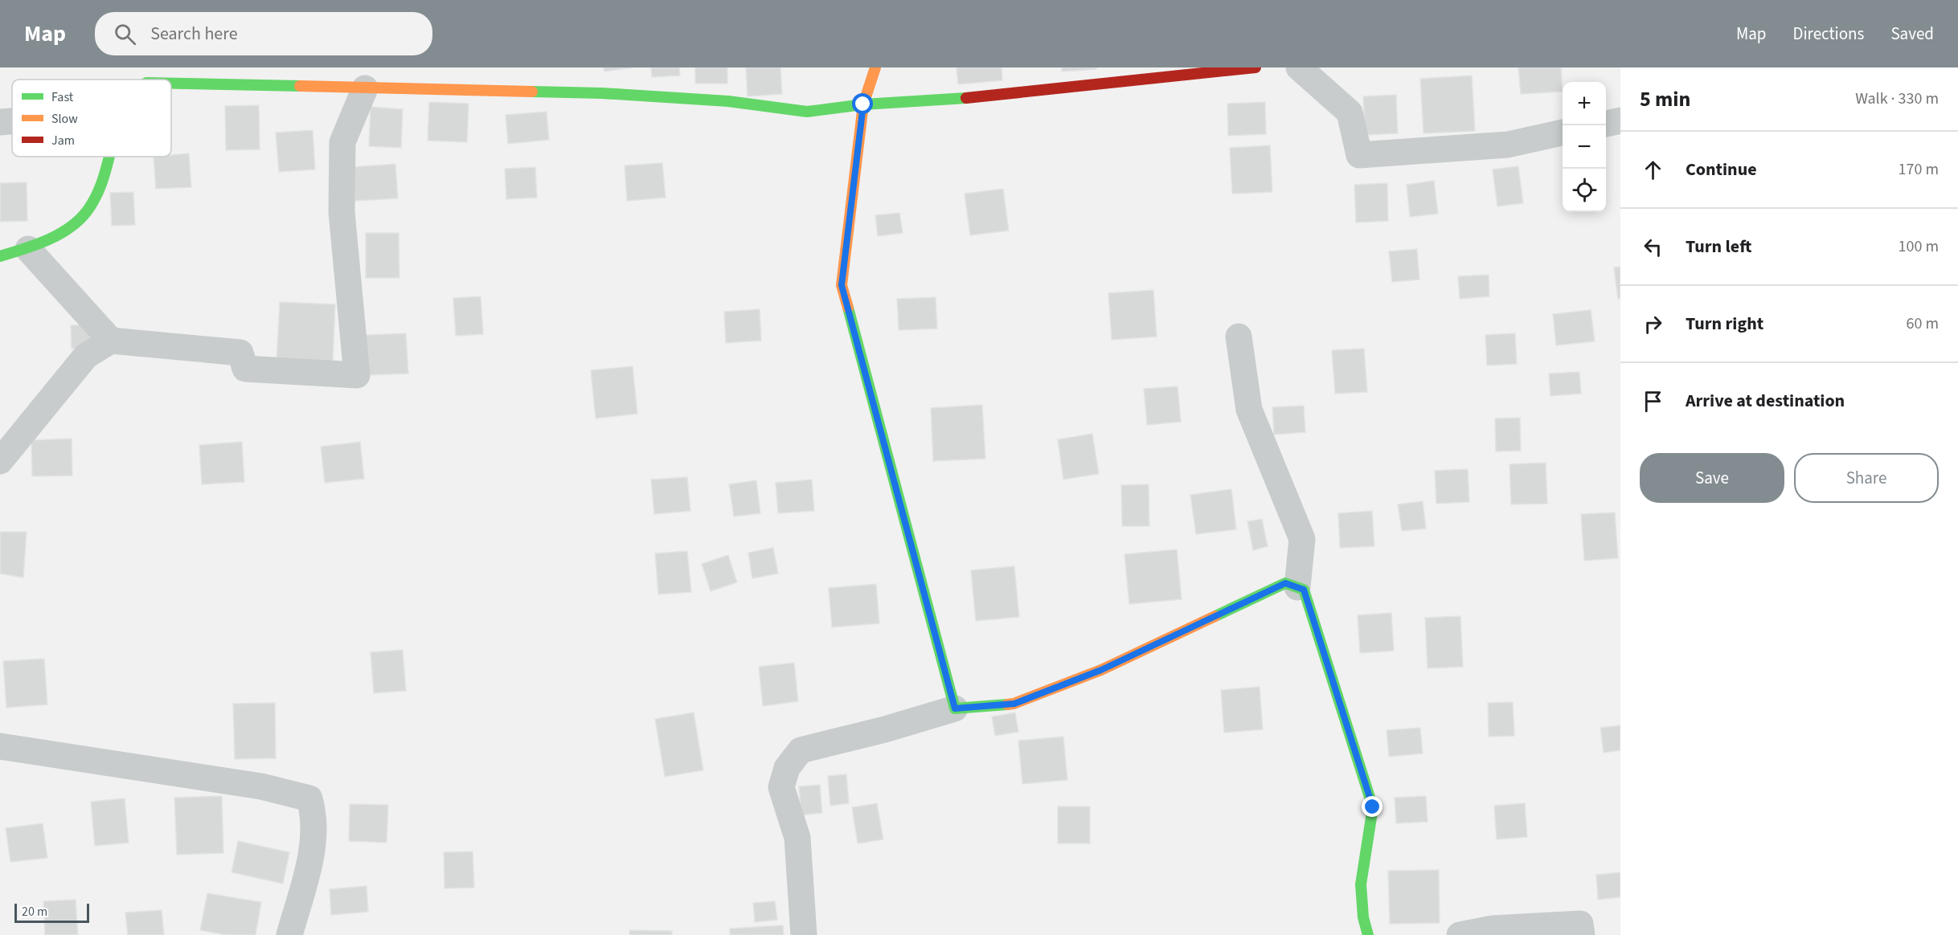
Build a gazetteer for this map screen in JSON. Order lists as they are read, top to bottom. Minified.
{"legend":["Fast","Slow","Jam"],"scale_bar":"20 m","page":{"header":"Map","search":"Search here","nav":["Map","Directions","Saved"],"heading":["5 min","Walk · 330 m"],"map_buttons":["+","−"],"list":[["Continue","170 m"],["Turn left","100 m"],["Turn right","60 m"],"Arrive at destination"],"buttons":["Save","Share"],"scale":"20 m"}}
